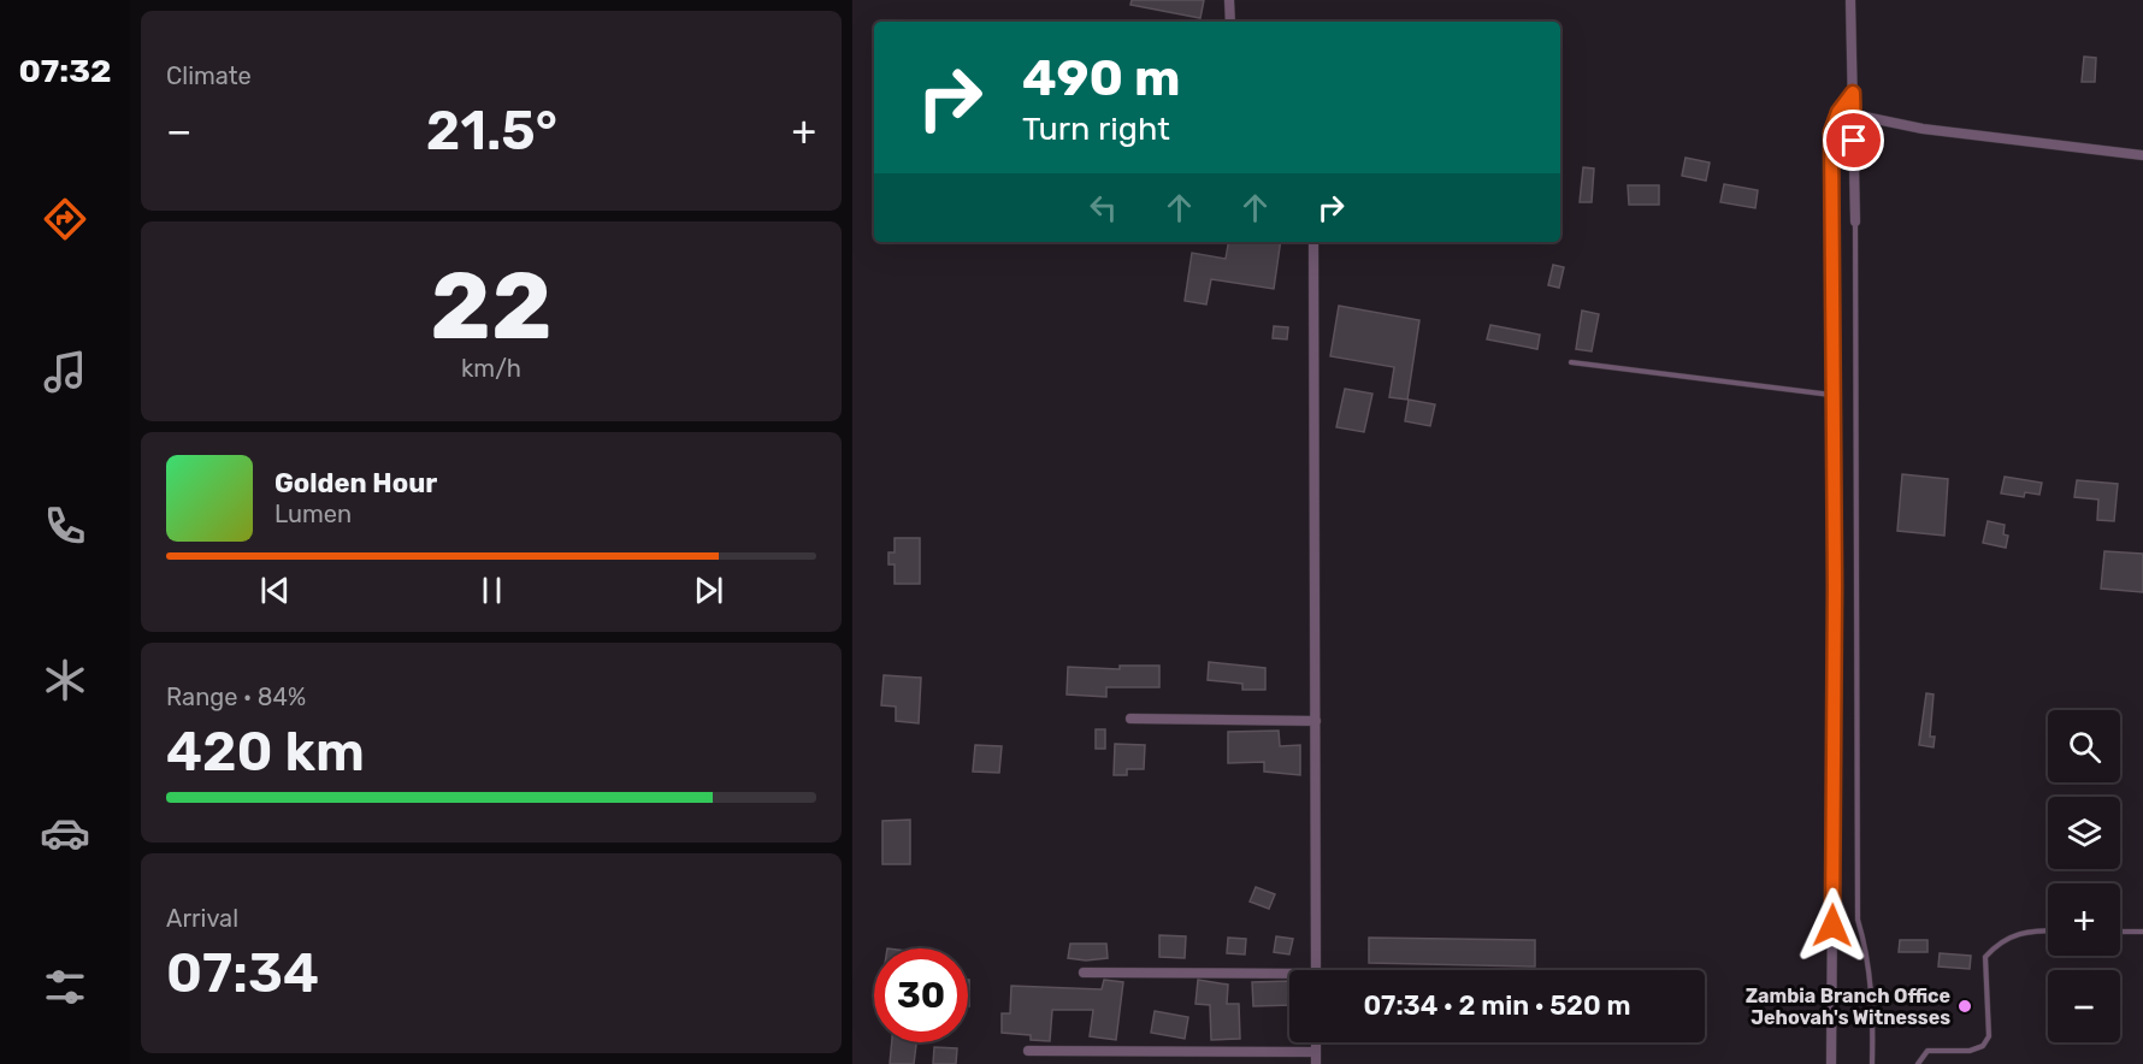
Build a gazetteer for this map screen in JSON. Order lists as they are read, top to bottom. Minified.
{"places":["Zambia Branch Office Jehovah's Witnesses"],"page":{"tabs":"07:32","tile":["Climate",["22","km/h"],["Range · 84%","420 km"],["Arrival","07:34"]],"turn":["490 m","Turn right"],"heat":["−","21.5°","+"],"song":["Golden Hour","Lumen"],"map_buttons":["+","−"],"limit":"30","trip":"07:34 · 2 min · 520 m"}}
